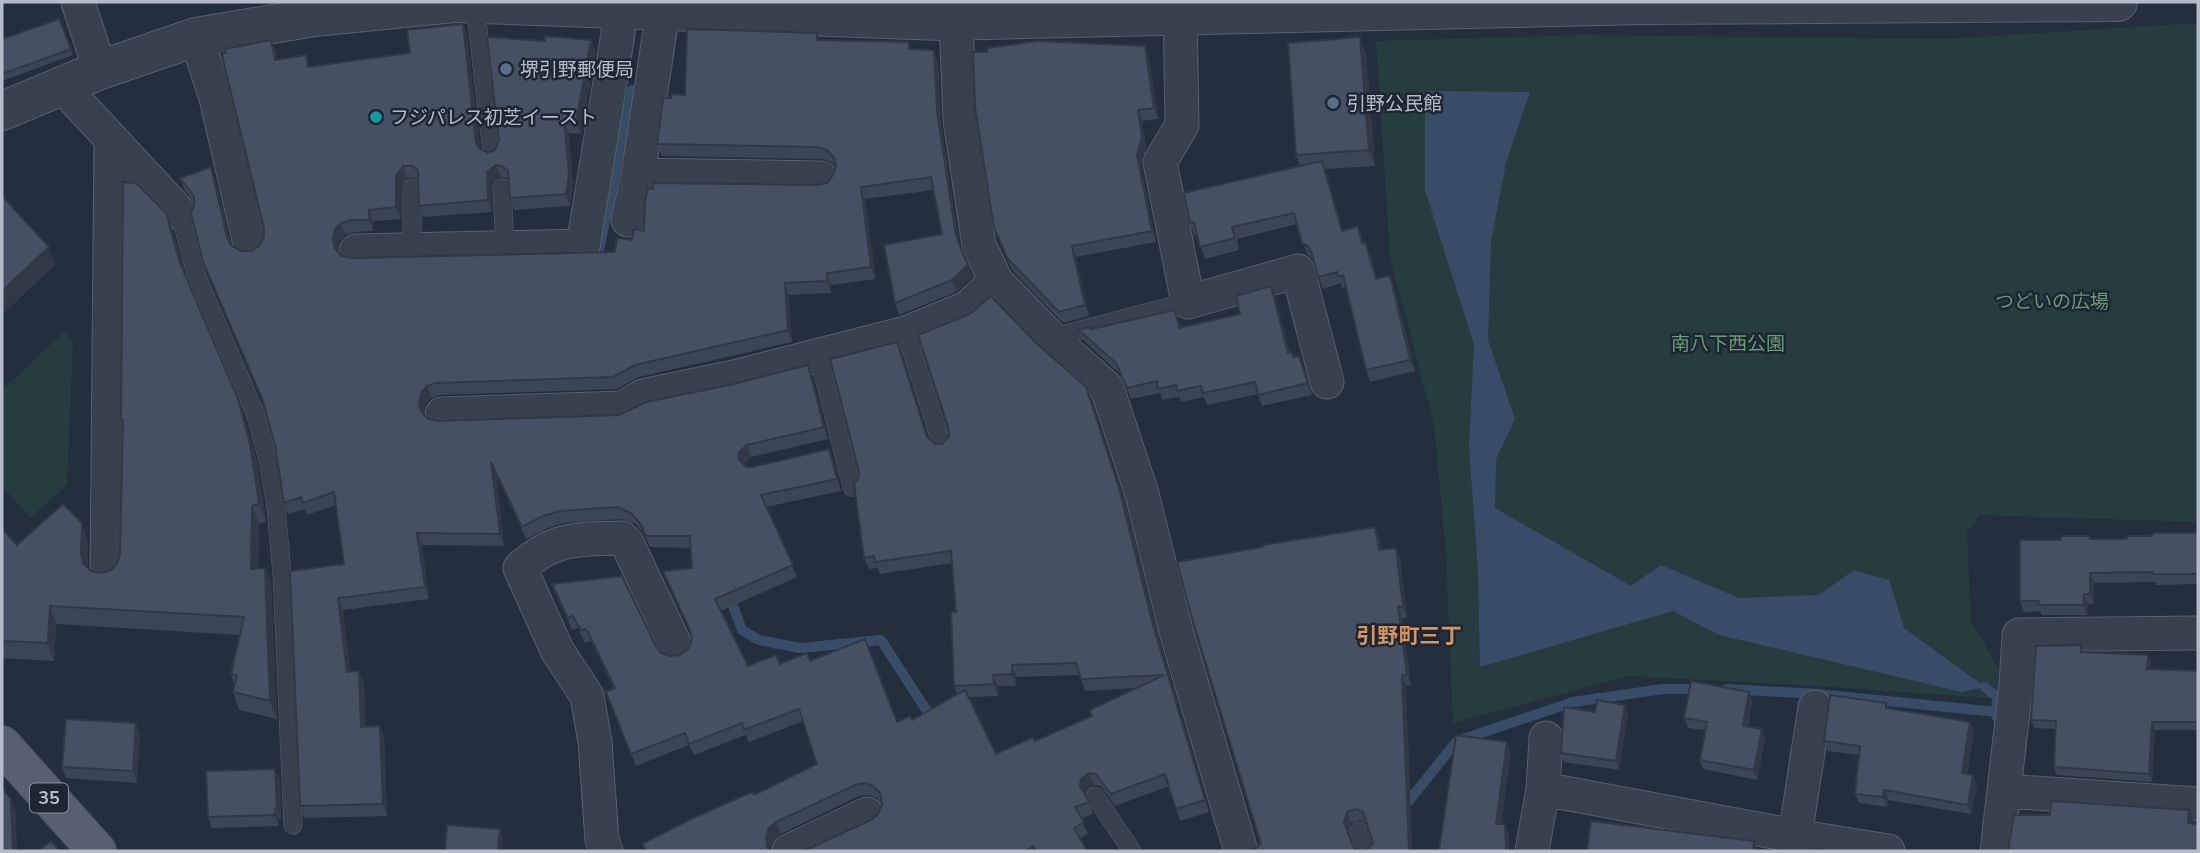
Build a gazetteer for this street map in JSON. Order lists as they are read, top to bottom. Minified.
{"streets":{"main road":["35"]},"districts":["引野町三丁"],"parks":["つどいの広場","南八下西公園"],"places":["堺引野郵便局","引野公民館","フジパレス初芝イースト"]}
